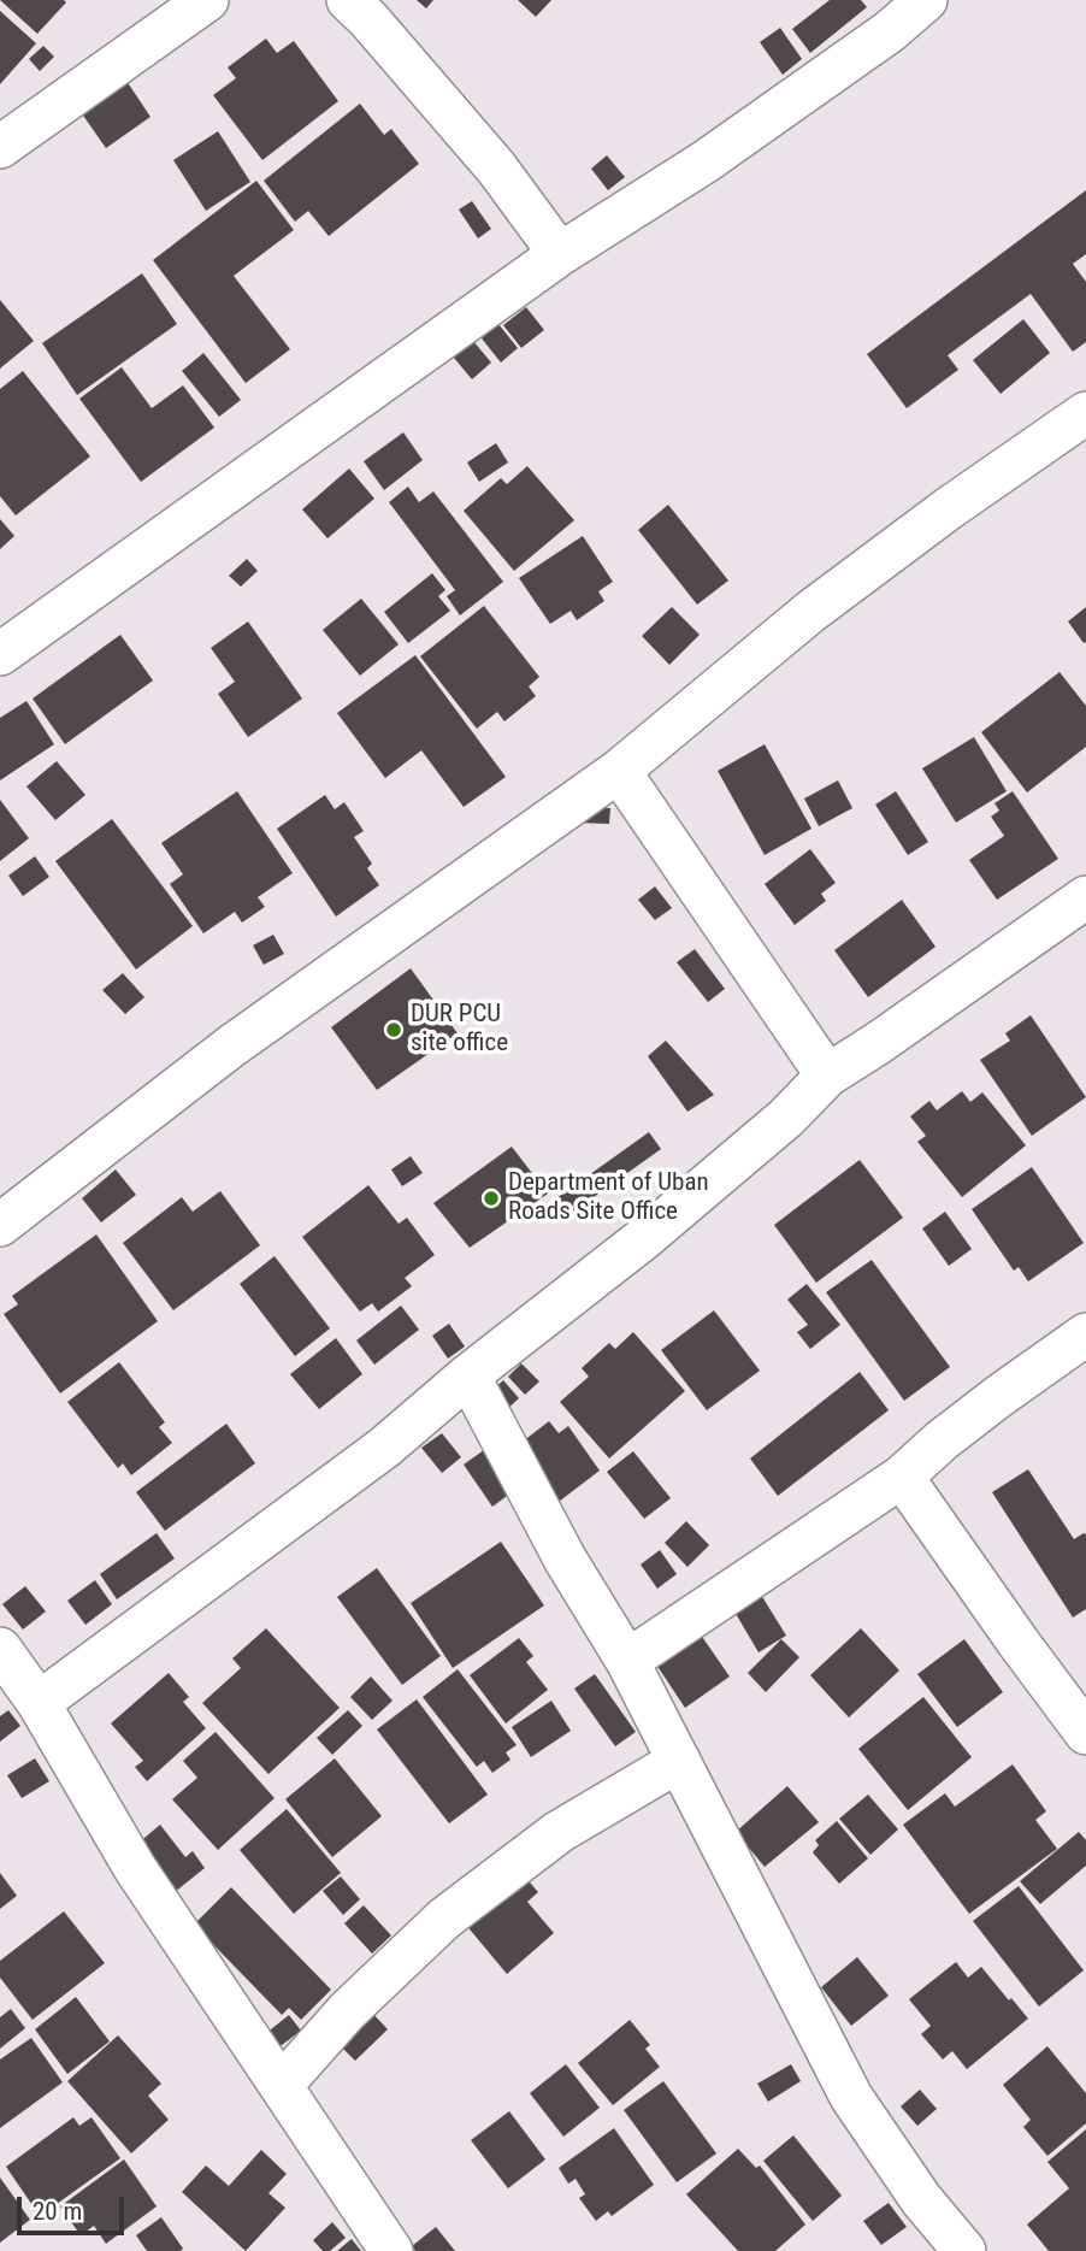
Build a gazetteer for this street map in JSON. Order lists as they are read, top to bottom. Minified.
{"places":["DUR PCU site office","Department of Uban Roads Site Office"],"scale_bar":"20 m"}
